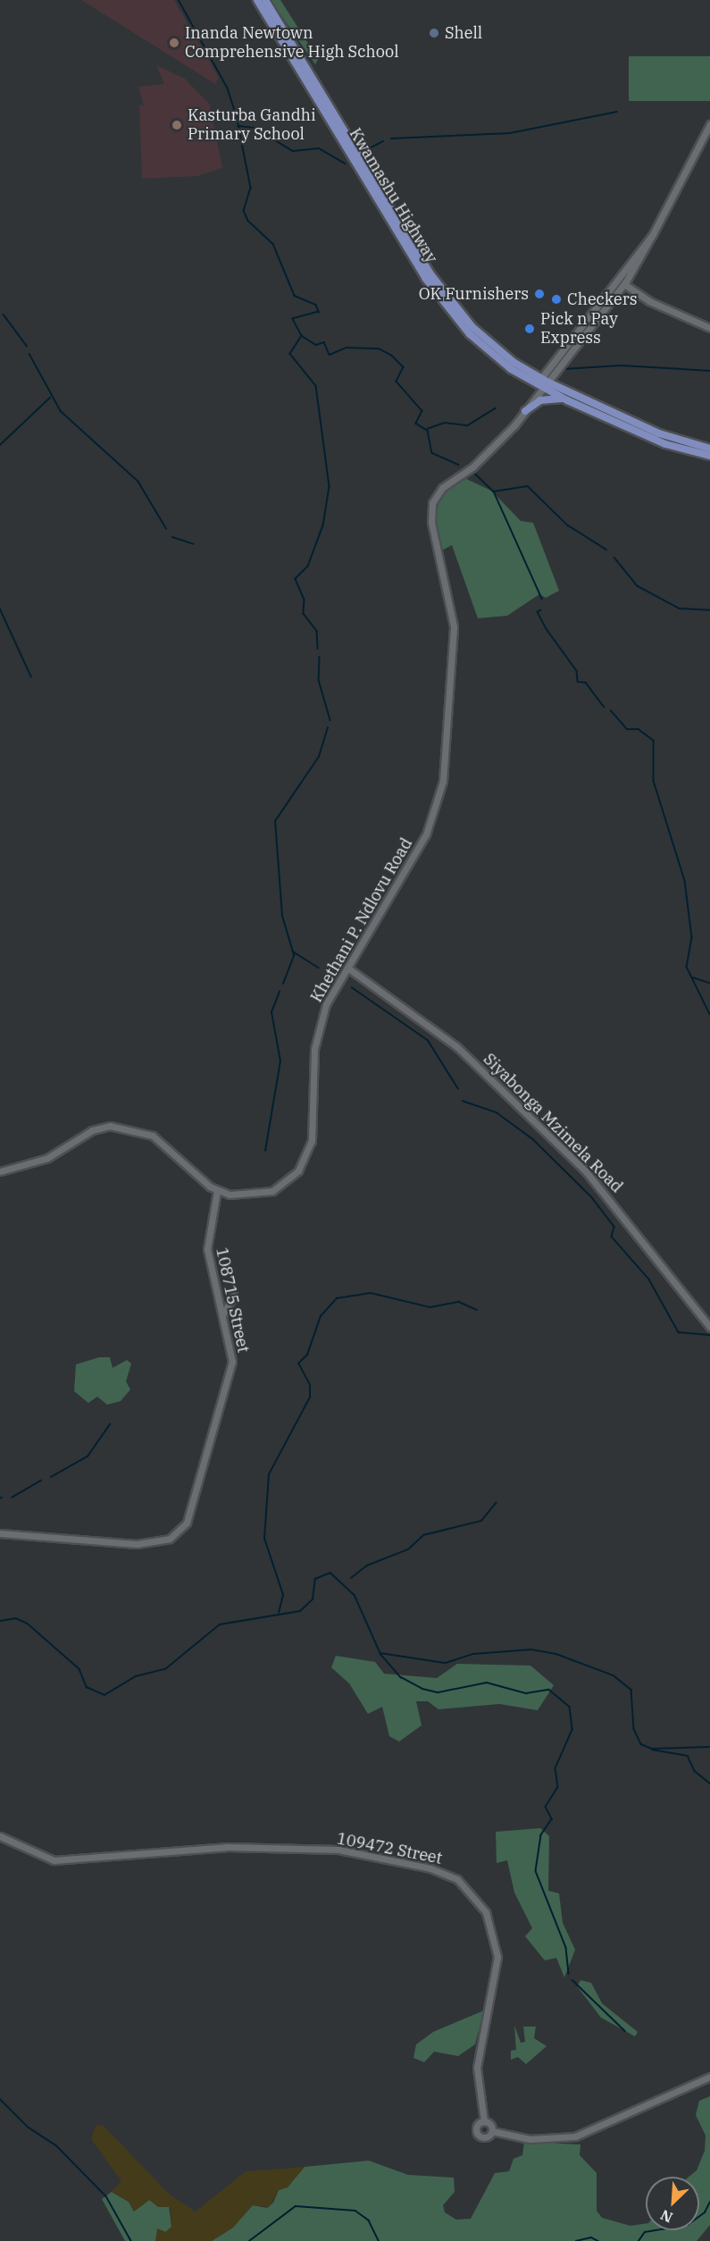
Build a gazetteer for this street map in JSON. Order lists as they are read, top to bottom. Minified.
{"streets":{"main road":["Kwamashu Highway"],"street":["Khethani P. Ndlovu Road","Siyabonga Mzimela Road","108715 Street","109472 Street"]},"crossings":[["Kwamashu Highway","Khethani P. Ndlovu Road"],["Khethani P. Ndlovu Road","Siyabonga Mzimela Road"],["Khethani P. Ndlovu Road","108715 Street"]],"places":["Shell","Inanda Newtown Comprehensive High School","Kasturba Gandhi Primary School","OK Furnishers","Checkers","Pick n Pay Express"],"north":"bottom left"}
